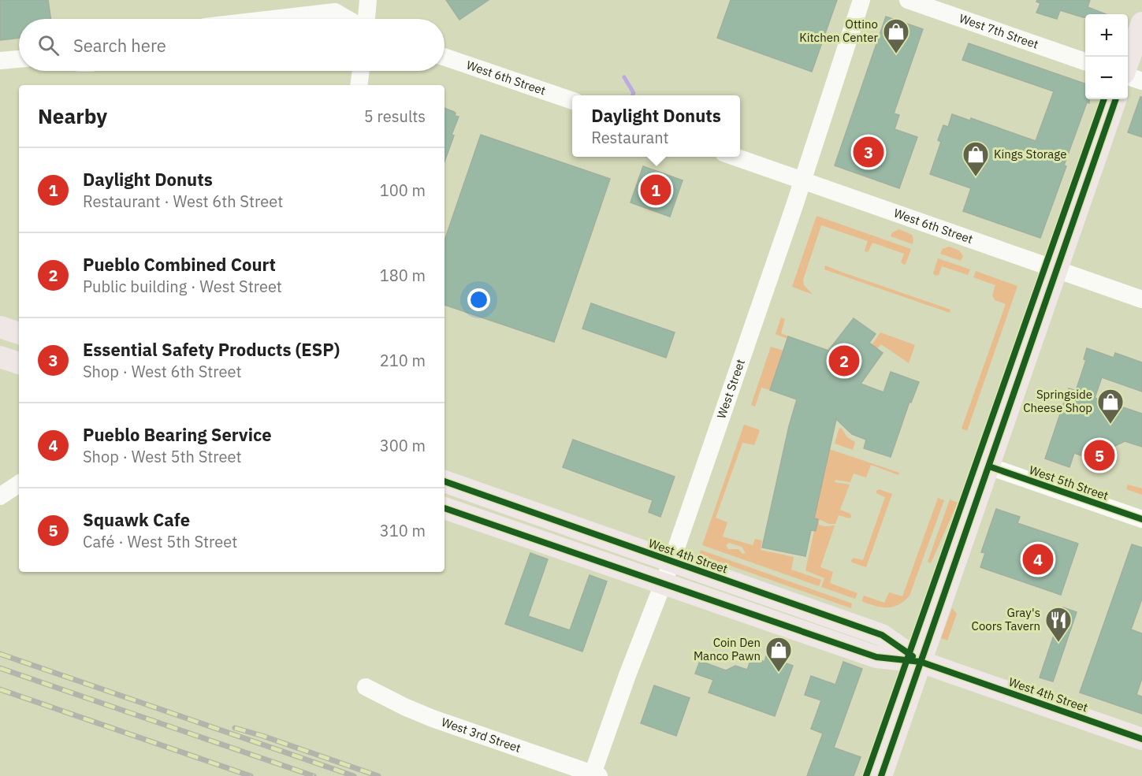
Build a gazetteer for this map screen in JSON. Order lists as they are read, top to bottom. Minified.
{"streets":{"main road":["West 4th Street"],"street":["West 7th Street","West 6th Street","West Street","West 5th Street","West 3rd Street"]},"crossings":[["West 6th Street","West Street"],["West Street","West 4th Street"],["West Street","West 3rd Street"]],"places":{"shop":["Ottino Kitchen Center","Kings Storage","Springside Cheese Shop","Coin Den Manco Pawn"],"restaurant":["Gray's Coors Tavern"]},"page":{"map_buttons":["+","−"],"search":"Search here","heading":["Nearby","5 results"],"popup":["Daylight Donuts","Restaurant"],"pins":["3","1","2","5","4"],"list":[{"mark":"1","name":"Daylight Donuts","note":"Restaurant · West 6th Street","value":"100 m"},{"mark":"2","name":"Pueblo Combined Court","note":"Public building · West Street","value":"180 m"},{"mark":"3","name":"Essential Safety Products (ESP)","note":"Shop · West 6th Street","value":"210 m"},{"mark":"4","name":"Pueblo Bearing Service","note":"Shop · West 5th Street","value":"300 m"},{"mark":"5","name":"Squawk Cafe","note":"Café · West 5th Street","value":"310 m"}]}}
